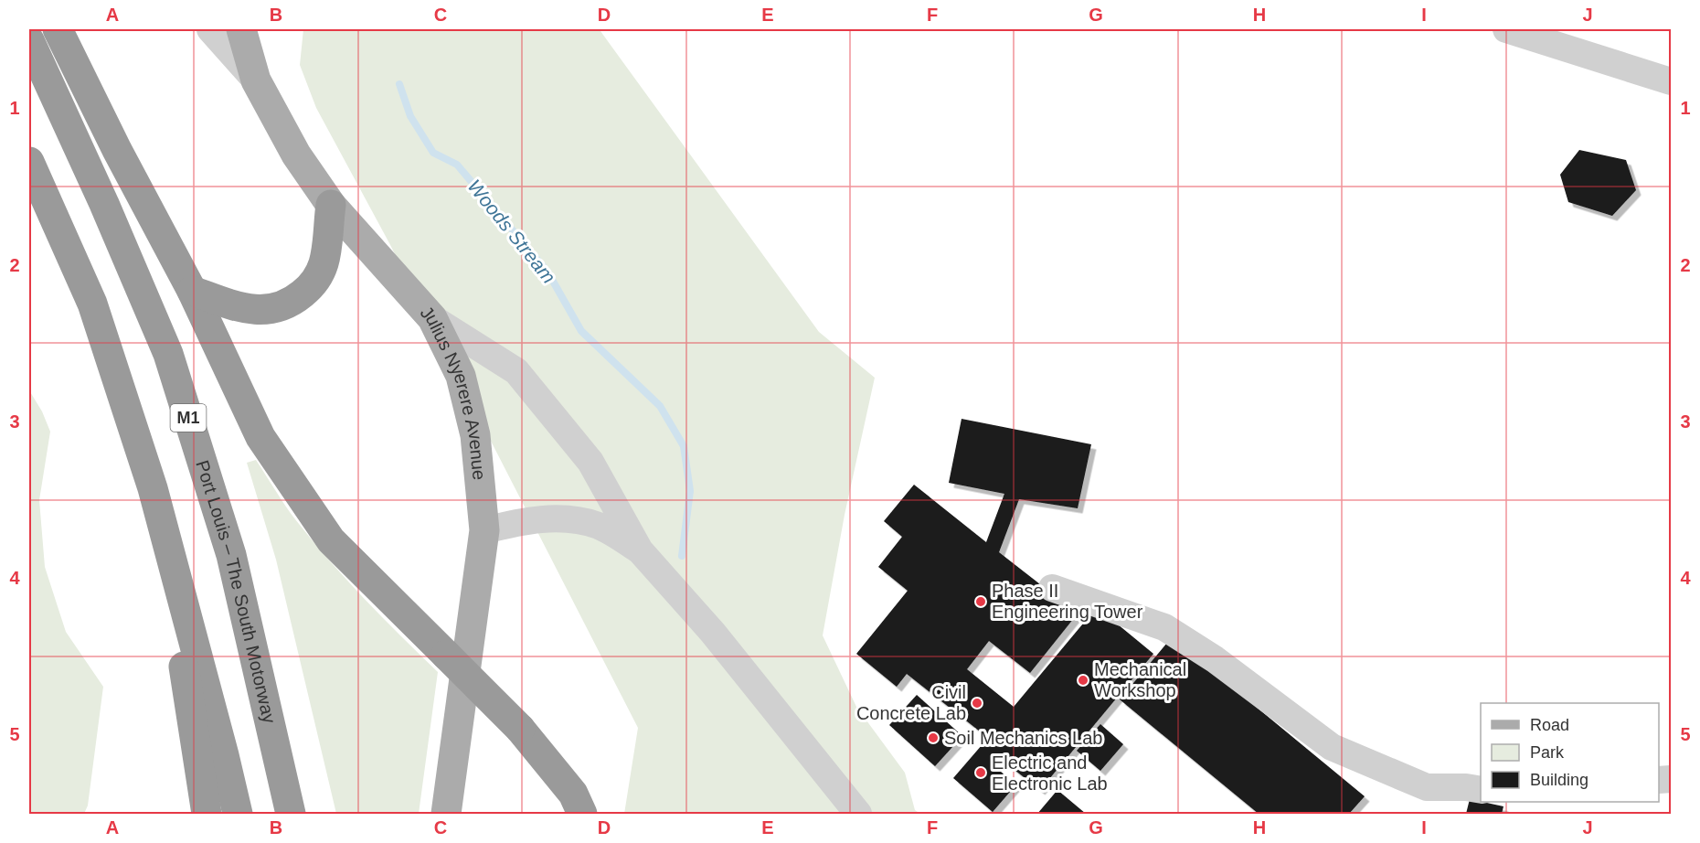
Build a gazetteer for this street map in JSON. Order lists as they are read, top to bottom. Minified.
{"streets":{"highway":["M1","Port Louis – The South Motorway"],"main road":["Julius Nyerere Avenue"]},"water":["Woods Stream"],"places":["Phase II Engineering Tower","Mechanical Workshop","Civil Concrete Lab","Soil Mechanics Lab","Electric and Electronic Lab"],"legend":["Road","Park","Building"],"grid":{"columns":["A","B","C","D","E","F","G","H","I","J"],"rows":["1","2","3","4","5"]}}
